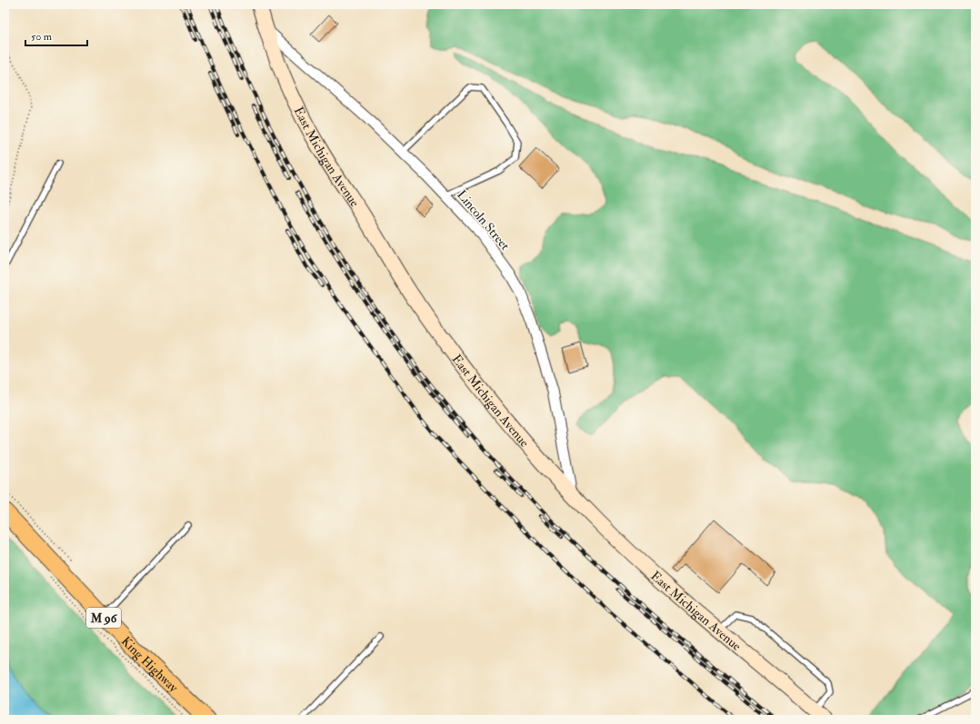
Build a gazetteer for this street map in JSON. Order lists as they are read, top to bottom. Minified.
{"streets":{"main road":["M 96","King Highway"],"street":["East Michigan Avenue","Lincoln Street"]},"crossings":[["East Michigan Avenue","Lincoln Street"]],"scale_bar":"50 m"}
